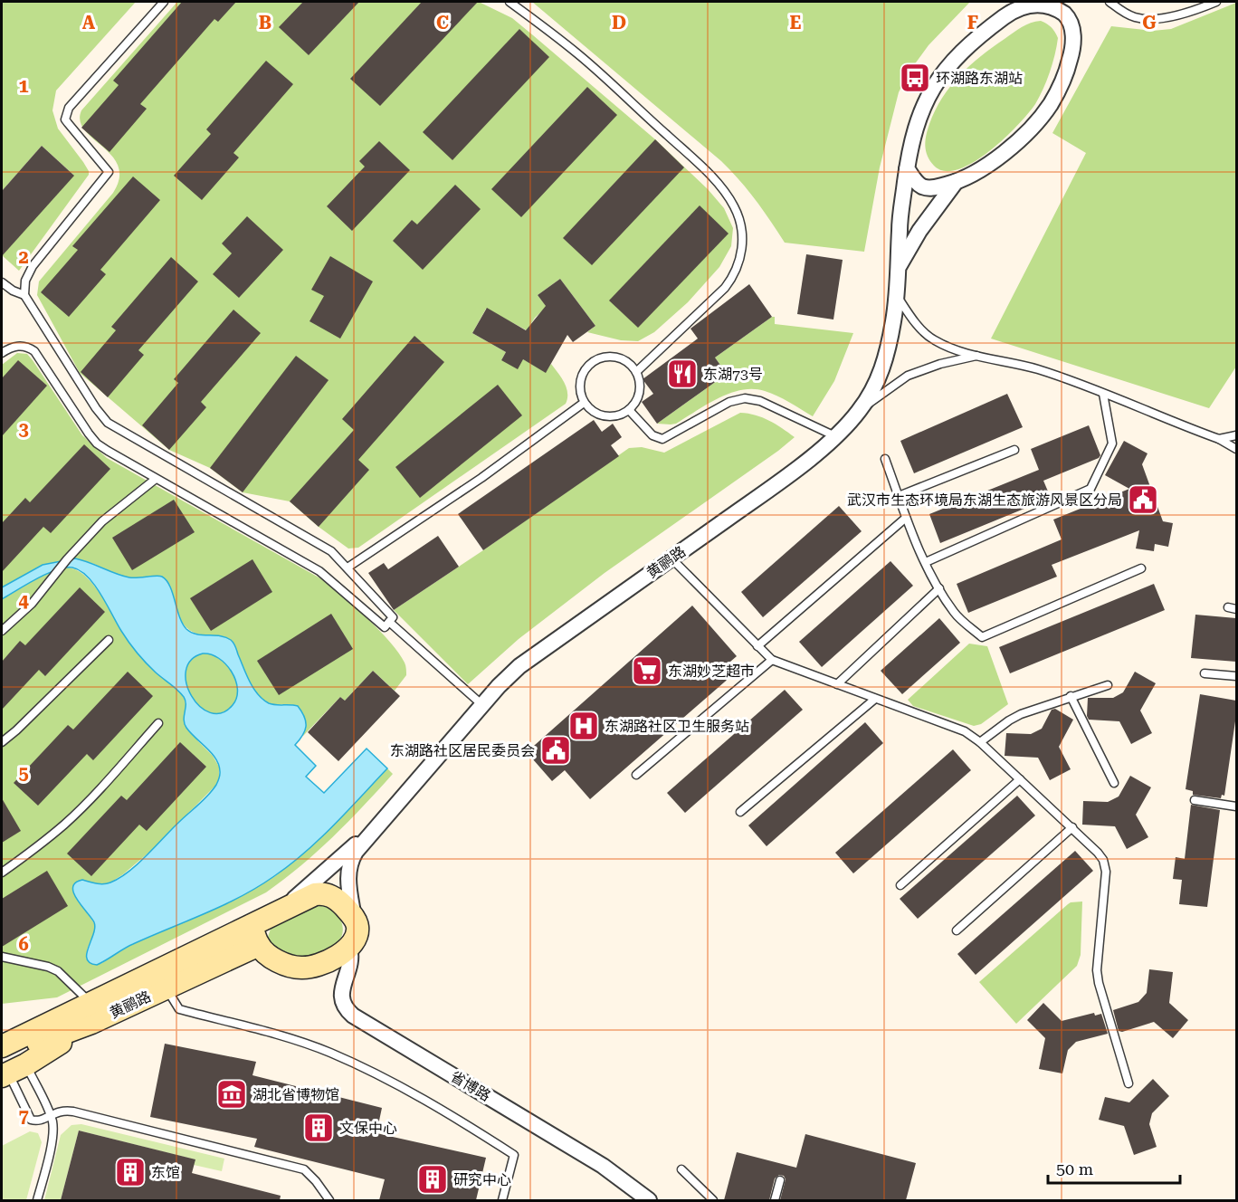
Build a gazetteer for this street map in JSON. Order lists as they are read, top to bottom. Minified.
{"streets":{"street":["黄鹂路","省博路"]},"crossings":[["黄鹂路","省博路"]],"places":{"bus stop":["环湖路东湖站"],"restaurant":["东湖73号"],"public building":["武汉市生态环境局东湖生态旅游风景区分局","东湖路社区居民委员会"],"supermarket":["东湖妙芝超市"],"hospital":["东湖路社区卫生服务站"],"museum":["湖北省博物馆"],"building":["文保中心","东馆","研究中心"]},"scale_bar":"50 m","grid":{"columns":["A","B","C","D","E","F","G"],"rows":["1","2","3","4","5","6","7"]}}
